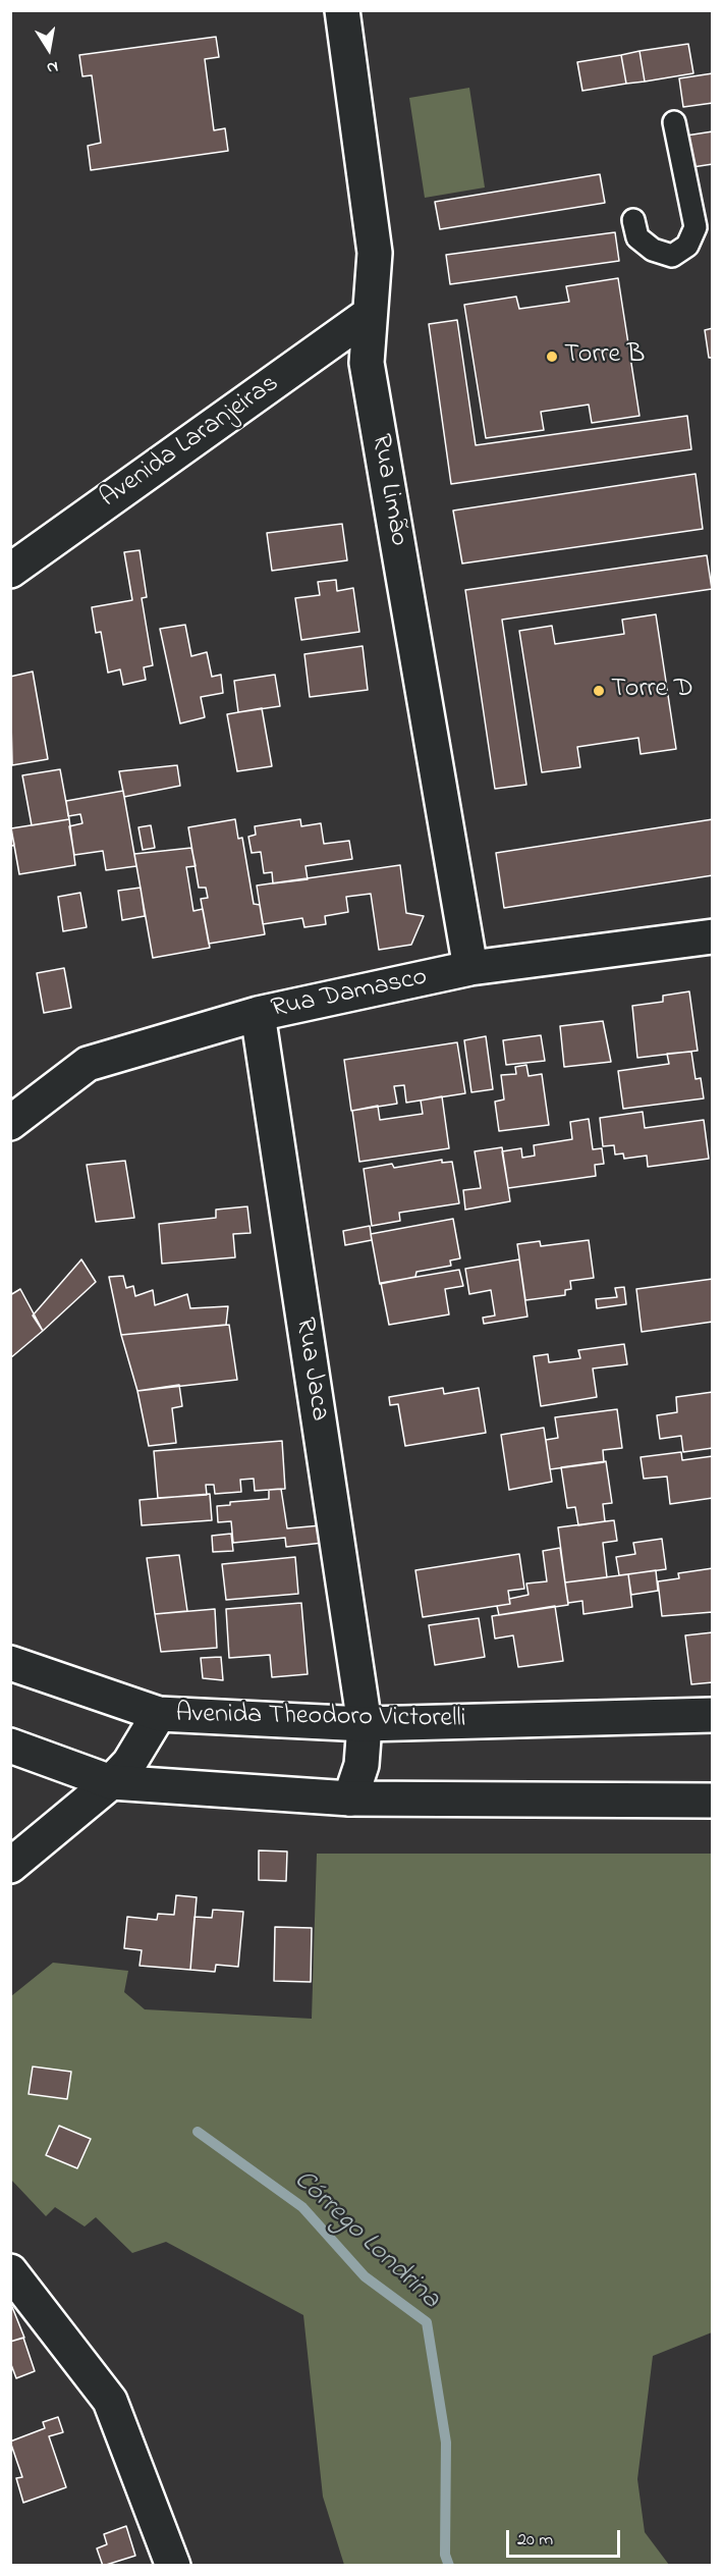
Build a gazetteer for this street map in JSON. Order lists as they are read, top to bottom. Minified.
{"streets":{"street":["Avenida Laranjeiras","Rua Limão","Rua Damasco","Rua Jaca","Avenida Theodoro Victorelli"]},"crossings":[["Avenida Laranjeiras","Rua Limão"],["Rua Limão","Rua Damasco"],["Rua Damasco","Rua Jaca"],["Rua Jaca","Avenida Theodoro Victorelli"]],"water":["Córrego Londrina"],"places":["Torre B","Torre D"],"scale_bar":"20 m","north":"bottom"}
